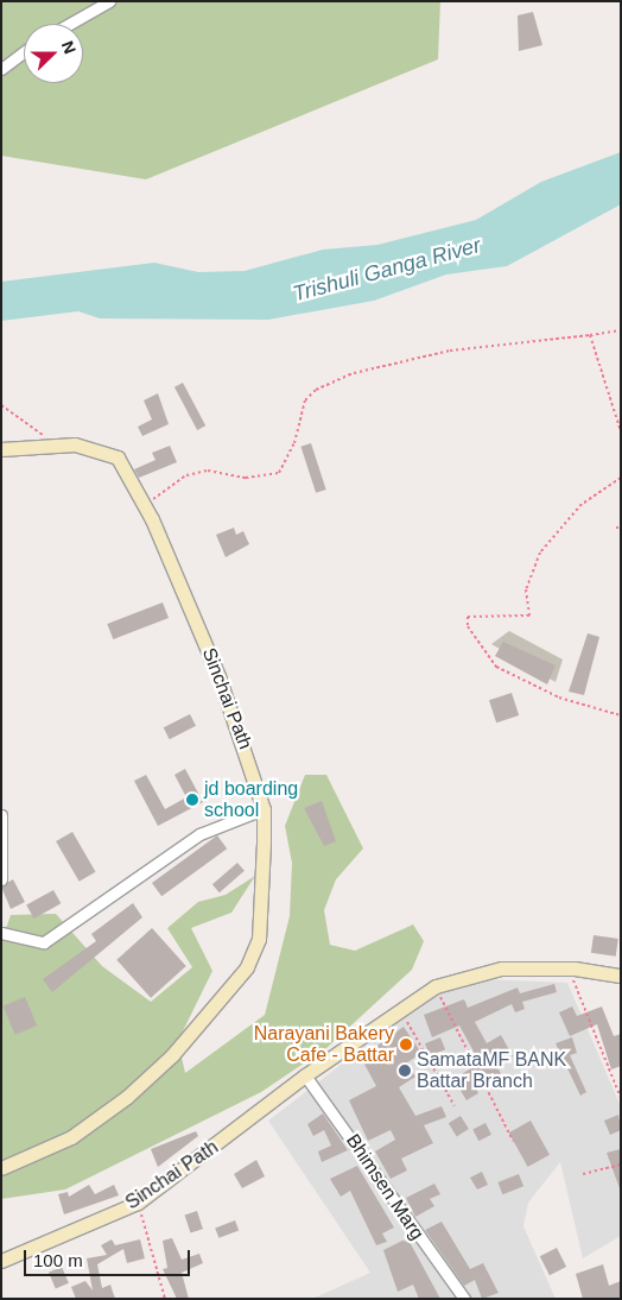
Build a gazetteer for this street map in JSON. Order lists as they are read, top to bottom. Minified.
{"streets":{"street":["Sinchai Path","Bhimsen Marg"]},"crossings":[["Sinchai Path","Bhimsen Marg"]],"water":["Trishuli Ganga River"],"places":["jd boarding school","Narayani Bakery Cafe - Battar","SamataMF BANK Battar Branch"],"scale_bar":"100 m","north":"right"}
